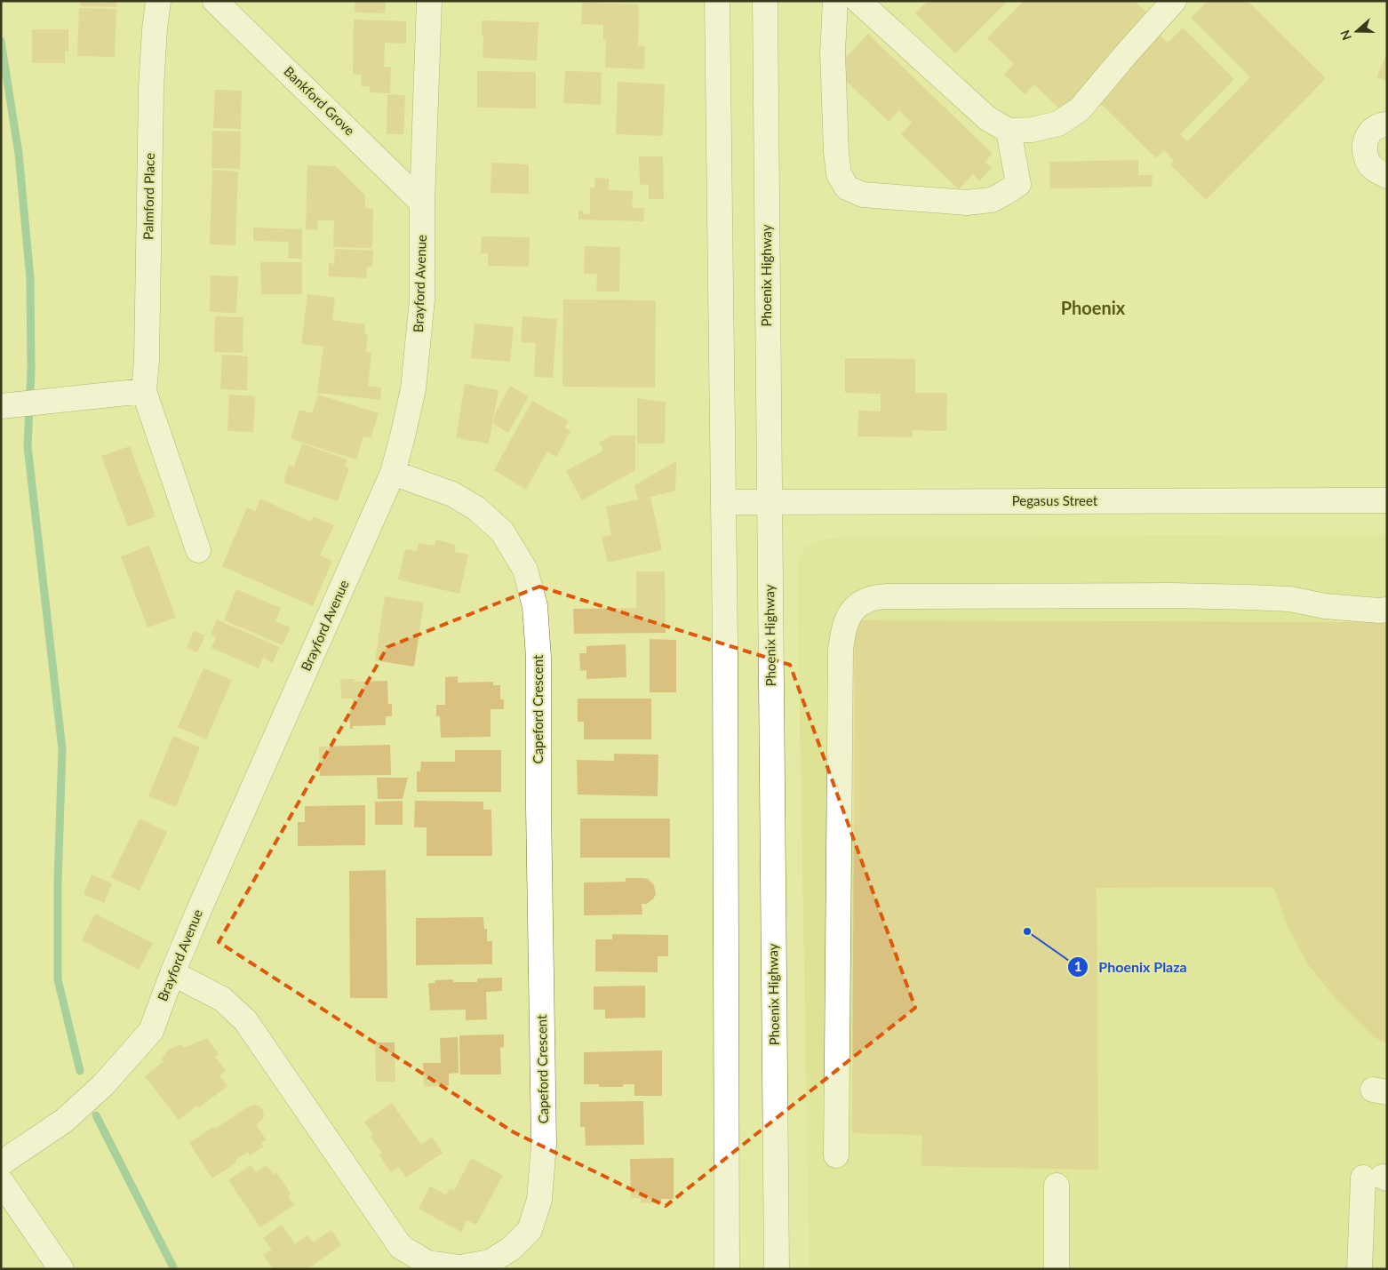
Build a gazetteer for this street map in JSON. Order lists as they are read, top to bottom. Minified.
{"streets":{"street":["Bankford Grove","Palmford Place","Phoenix Highway","Brayford Avenue","Pegasus Street","Capeford Crescent"]},"crossings":[["Bankford Grove","Brayford Avenue"],["Phoenix Highway","Pegasus Street"],["Brayford Avenue","Capeford Crescent"]],"districts":["Phoenix"],"places":["Phoenix Plaza"],"north":"left"}
